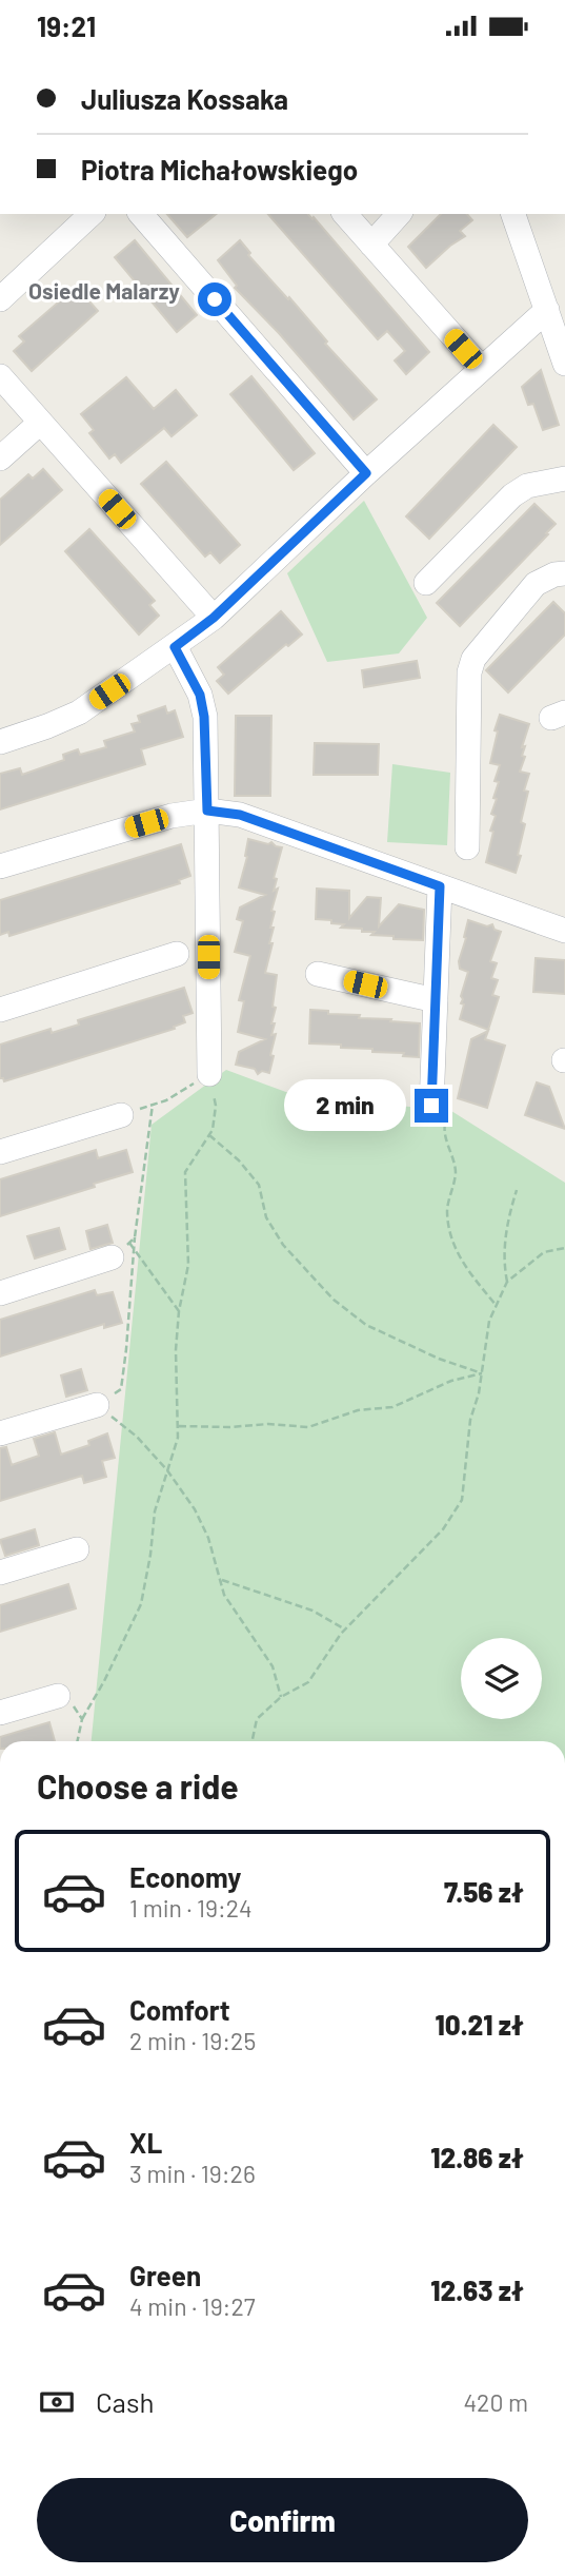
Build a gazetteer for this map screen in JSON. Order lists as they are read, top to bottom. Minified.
{"districts":["Osiedle Malarzy"],"page":{"status":"19:21","banner":["Juliusza Kossaka","Piotra Michałowskiego"],"bubble":"2 min","heading":"Choose a ride","list":[{"name":"Economy","note":"1 min · 19:24","value":"7.56 zł"},{"name":"Comfort","note":"2 min · 19:25","value":"10.21 zł"},{"name":"XL","note":"3 min · 19:26","value":"12.86 zł"},{"name":"Green","note":"4 min · 19:27","value":"12.63 zł"}],"pay":["Cash","420 m"],"buttons":"Confirm"}}
